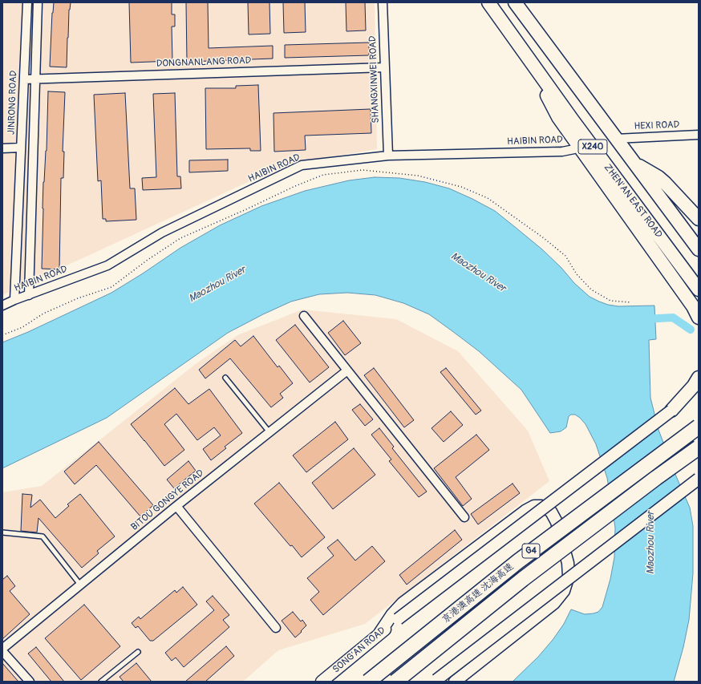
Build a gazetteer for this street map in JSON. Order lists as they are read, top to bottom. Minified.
{"streets":{"highway":["G4","京港澳高速 沈海高速"],"main road":["X240","ZHEN'AN EAST ROAD","SONG'AN ROAD"],"street":["DONGNANLANG ROAD","SHANGXINWEI ROAD","JINRONG ROAD","HEXI ROAD","HAIBIN ROAD","BITOU GONGYE ROAD"]},"crossings":[["DONGNANLANG ROAD","SHANGXINWEI ROAD"],["DONGNANLANG ROAD","JINRONG ROAD"],["SHANGXINWEI ROAD","HAIBIN ROAD"],["JINRONG ROAD","HAIBIN ROAD"],["HEXI ROAD","X240"]],"water":["Maozhou River"]}
